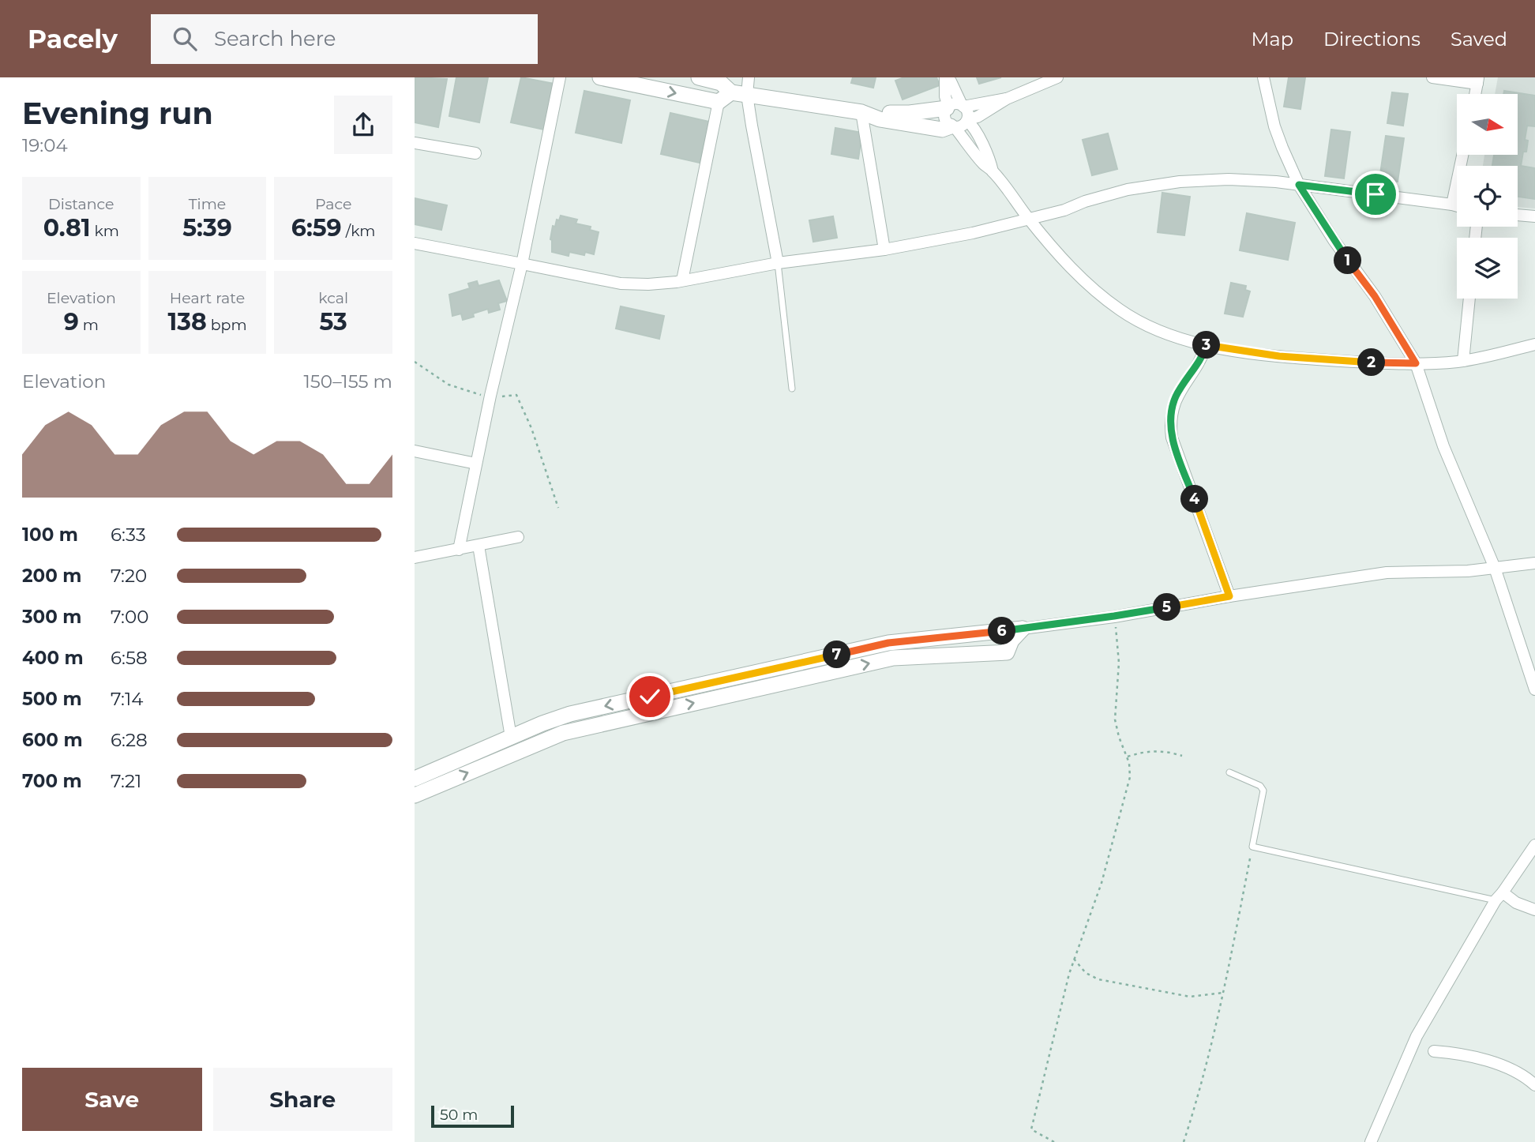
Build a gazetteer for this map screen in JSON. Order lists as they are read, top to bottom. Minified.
{"scale_bar":"50 m","north":"right","page":{"header":"Pacely","search":"Search here","nav":["Map","Directions","Saved"],"heading":["Evening run","19:04"],"stats":[["Distance","0.81 km"],["Time","5:39"],["Pace","6:59 /km"],["Elevation","9 m"],["Heart rate","138 bpm"],["kcal","53"]],"pins":["1","3","2","4","5","6","7"],"chart":["Elevation","150–155 m"],"list":[{"name":"100 m","note":"6:33"},{"name":"200 m","note":"7:20"},{"name":"300 m","note":"7:00"},{"name":"400 m","note":"6:58"},{"name":"500 m","note":"7:14"},{"name":"600 m","note":"6:28"},{"name":"700 m","note":"7:21"}],"buttons":["Save","Share"],"scale":"50 m"}}
